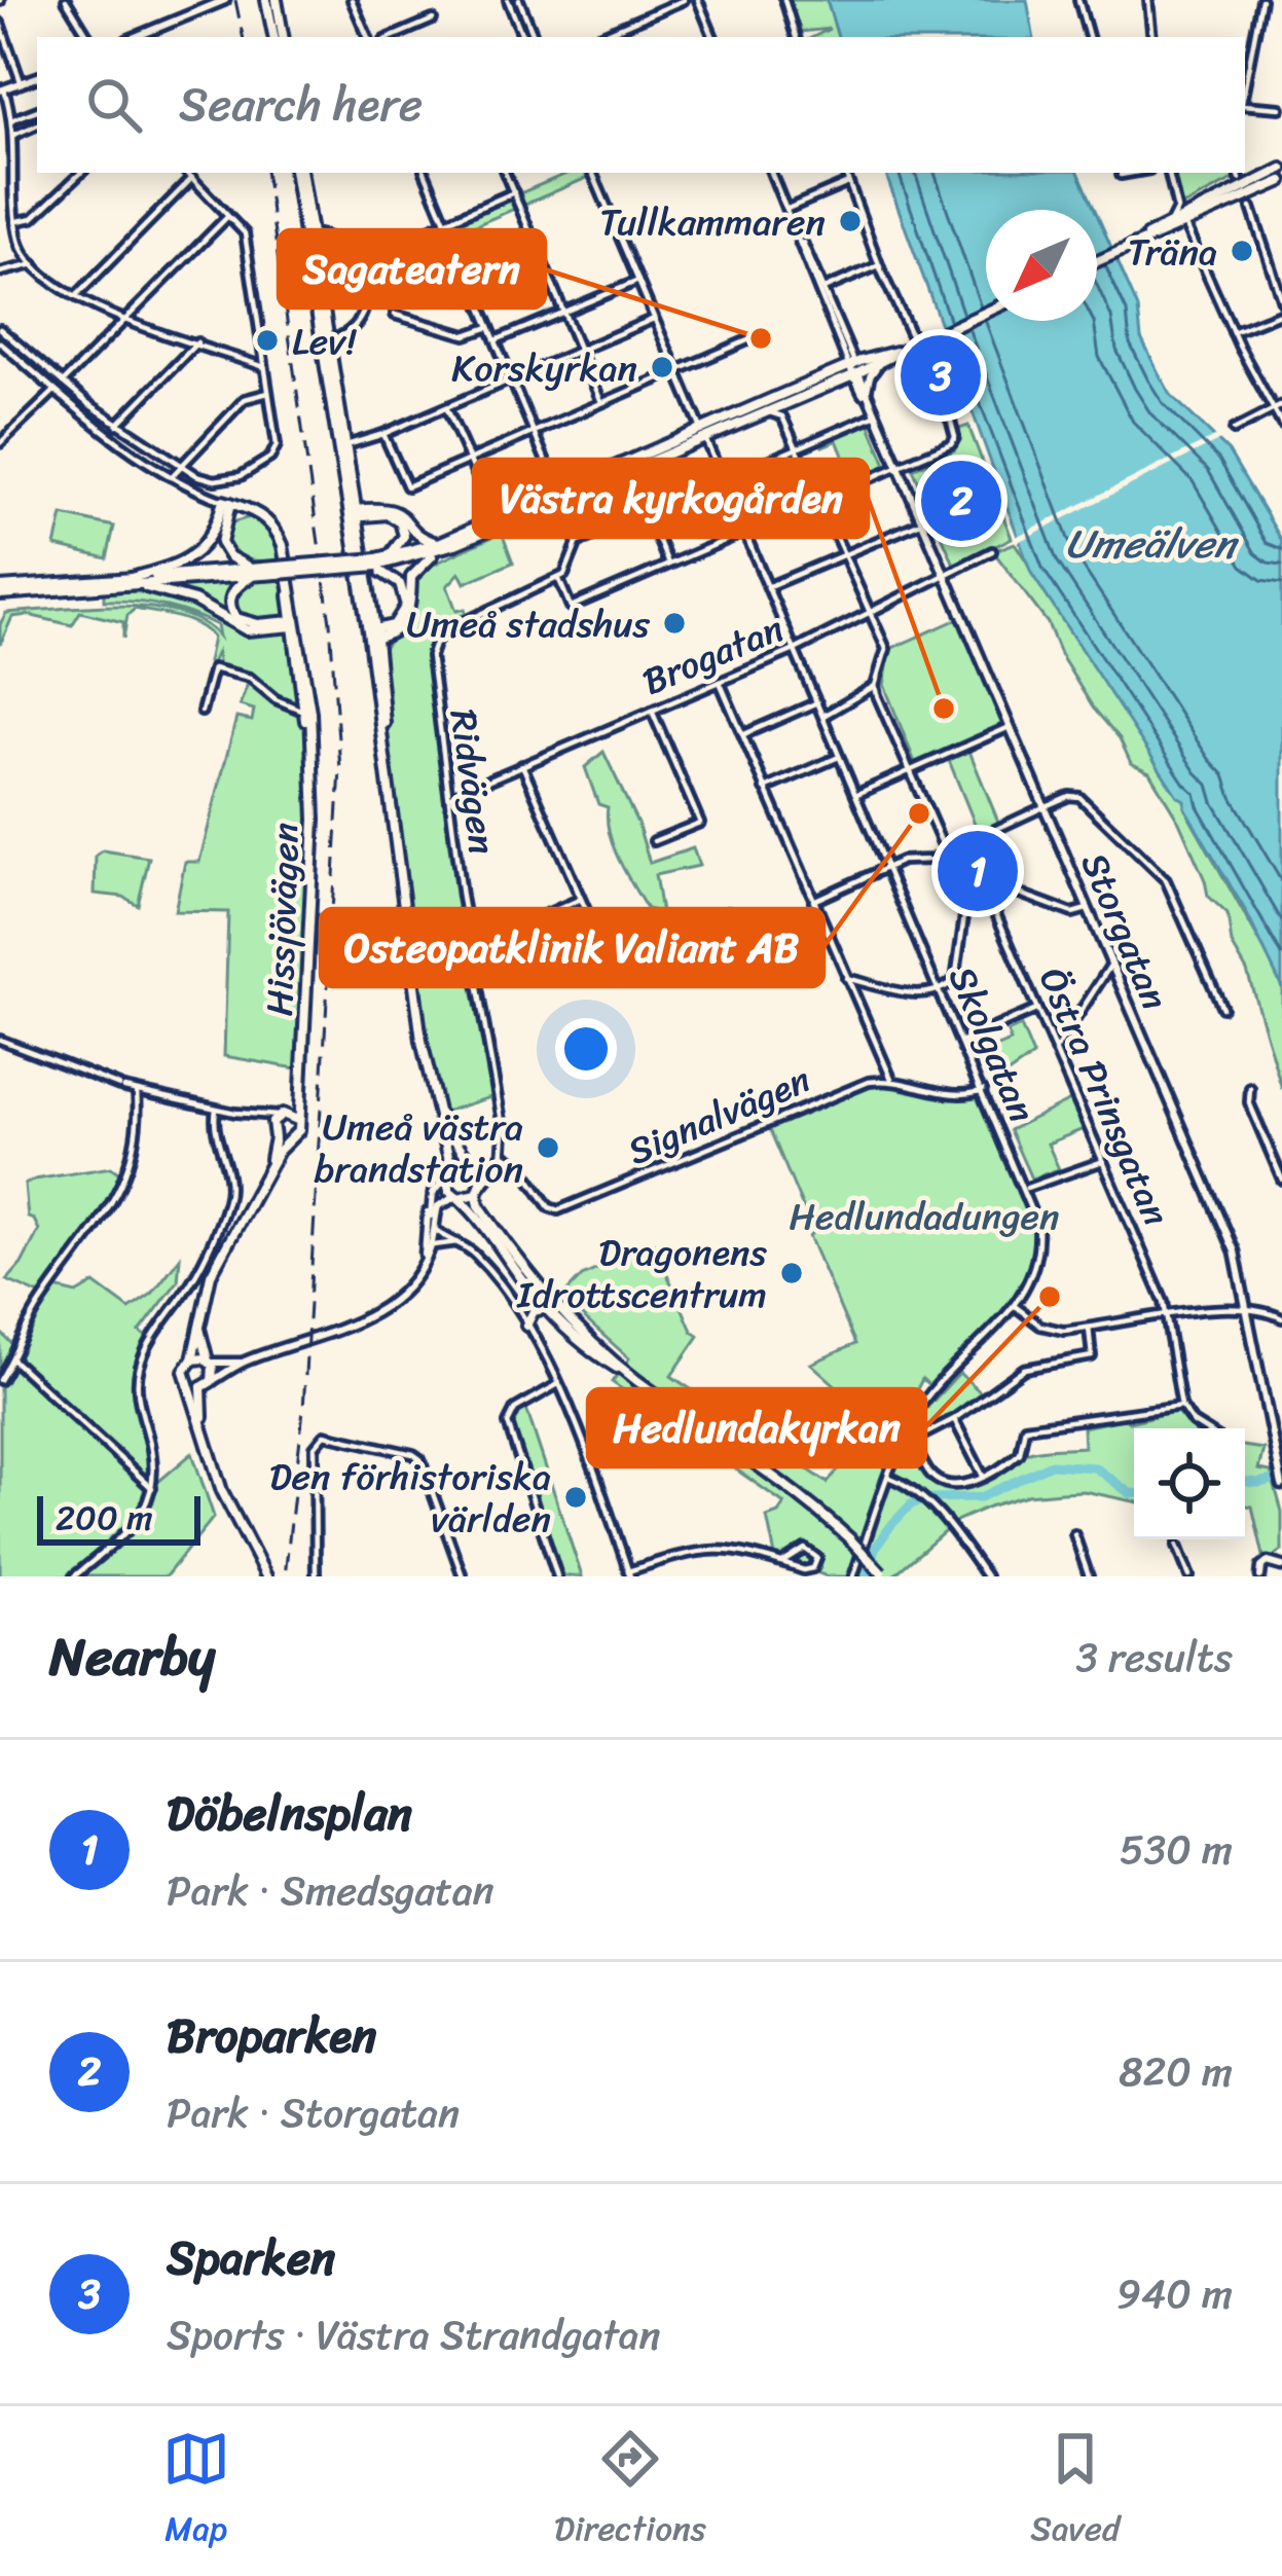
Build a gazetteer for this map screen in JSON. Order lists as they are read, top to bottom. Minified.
{"streets":{"main road":["Hissjövägen"],"street":["Brogatan","Ridvägen","Storgatan","Skolgatan","Östra Prinsgatan","Signalvägen"]},"crossings":[["Brogatan","Ridvägen"],["Brogatan","Storgatan"],["Brogatan","Skolgatan"],["Ridvägen","Signalvägen"]],"water":["Umeälven"],"parks":["Hedlundadungen"],"places":["Tullkammaren","Träna","Sagateatern","Lev!","Korskyrkan","Umeå stadshus","Västra kyrkogården","Osteopatklinik Valiant AB","Umeå västra brandstation","Dragonens Idrottscentrum","Hedlundakyrkan","Den förhistoriska världen"],"scale_bar":"200 m","north":"bottom left","page":{"search":"Search here","pins":["3","2","1"],"scale":"200 m","heading":["Nearby","3 results"],"list":[{"mark":"1","name":"Döbelnsplan","note":"Park · Smedsgatan","value":"530 m"},{"mark":"2","name":"Broparken","note":"Park · Storgatan","value":"820 m"},{"mark":"3","name":"Sparken","note":"Sports · Västra Strandgatan","value":"940 m"}],"nav":["Map","Directions","Saved"]}}
